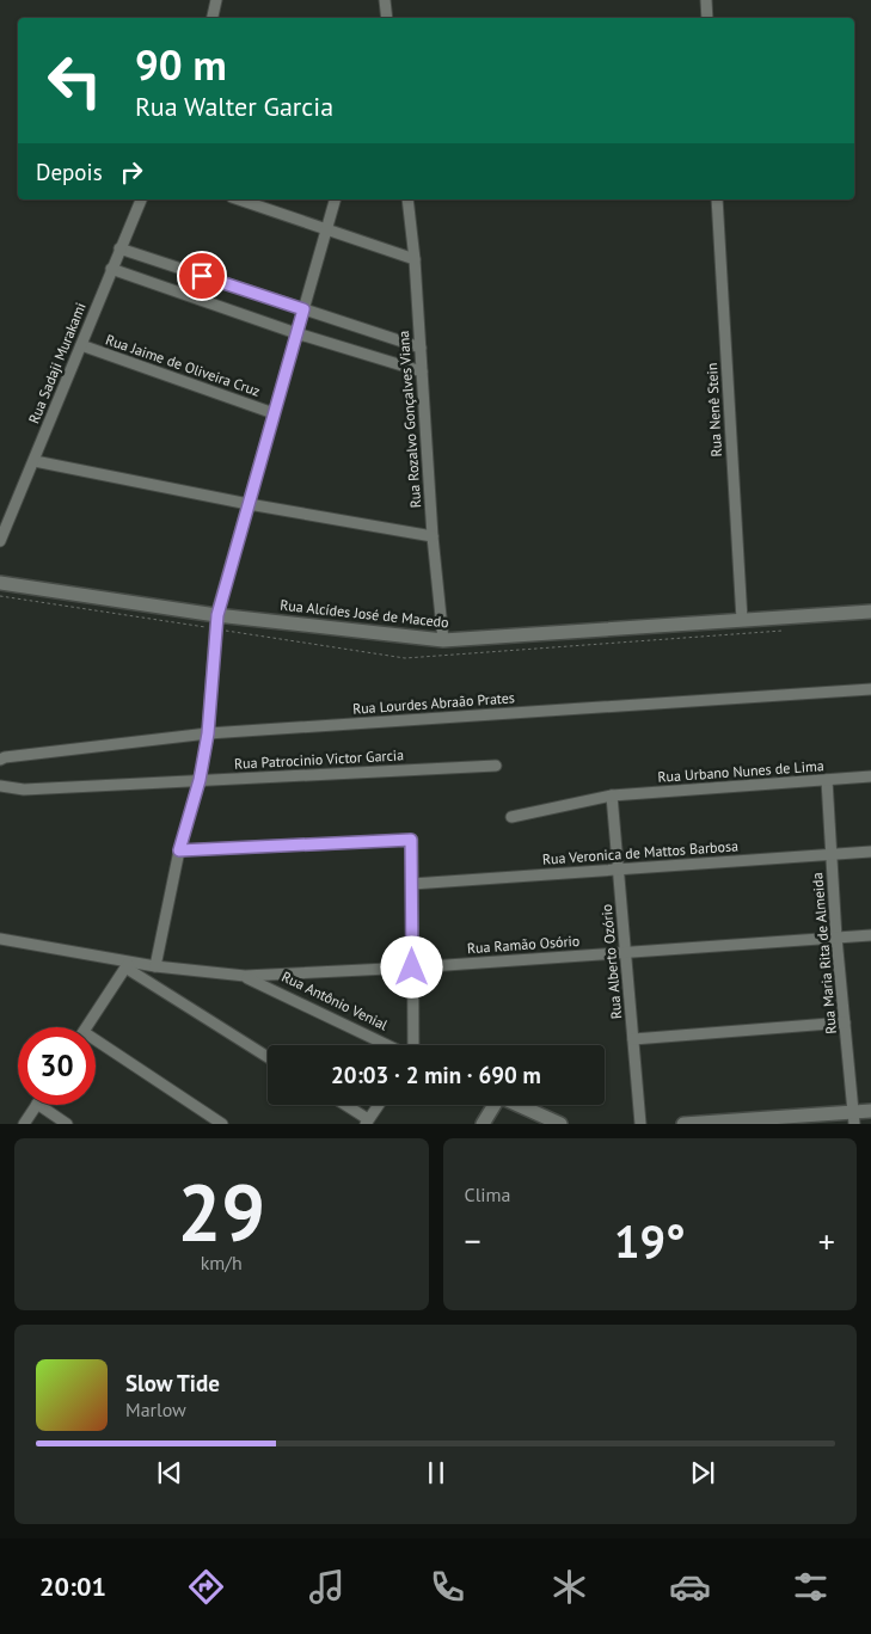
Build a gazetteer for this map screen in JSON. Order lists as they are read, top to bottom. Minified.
{"streets":{"street":["Rua Sadaji Murakami","Rua Jaime de Oliveira Cruz","Rua Nenê Stein","Rua Rozalvo Gonçalves Viana","Rua Alcídes José de Macedo","Rua Lourdes Abraão Prates","Rua Patrocinio Victor Garcia","Rua Urbano Nunes de Lima","Rua Veronica de Mattos Barbosa","Rua Ramão Osório","Rua Maria Rita de Almeida","Rua Alberto Ozório","Rua Antônio Venial"]},"crossings":[["Rua Sadaji Murakami","Rua Jaime de Oliveira Cruz"],["Rua Nenê Stein","Rua Alcídes José de Macedo"],["Rua Rozalvo Gonçalves Viana","Rua Alcídes José de Macedo"],["Rua Urbano Nunes de Lima","Rua Maria Rita de Almeida"],["Rua Urbano Nunes de Lima","Rua Alberto Ozório"],["Rua Veronica de Mattos Barbosa","Rua Maria Rita de Almeida"],["Rua Veronica de Mattos Barbosa","Rua Alberto Ozório"],["Rua Ramão Osório","Rua Maria Rita de Almeida"],["Rua Ramão Osório","Rua Alberto Ozório"],["Rua Ramão Osório","Rua Antônio Venial"]],"page":{"turn":["90 m","Rua Walter Garcia"],"then":"Depois","limit":"30","trip":"20:03 · 2 min · 690 m","tile":[["29","km/h"],"Clima"],"heat":["−","19°","+"],"song":["Slow Tide","Marlow"],"tabs":"20:01"}}
